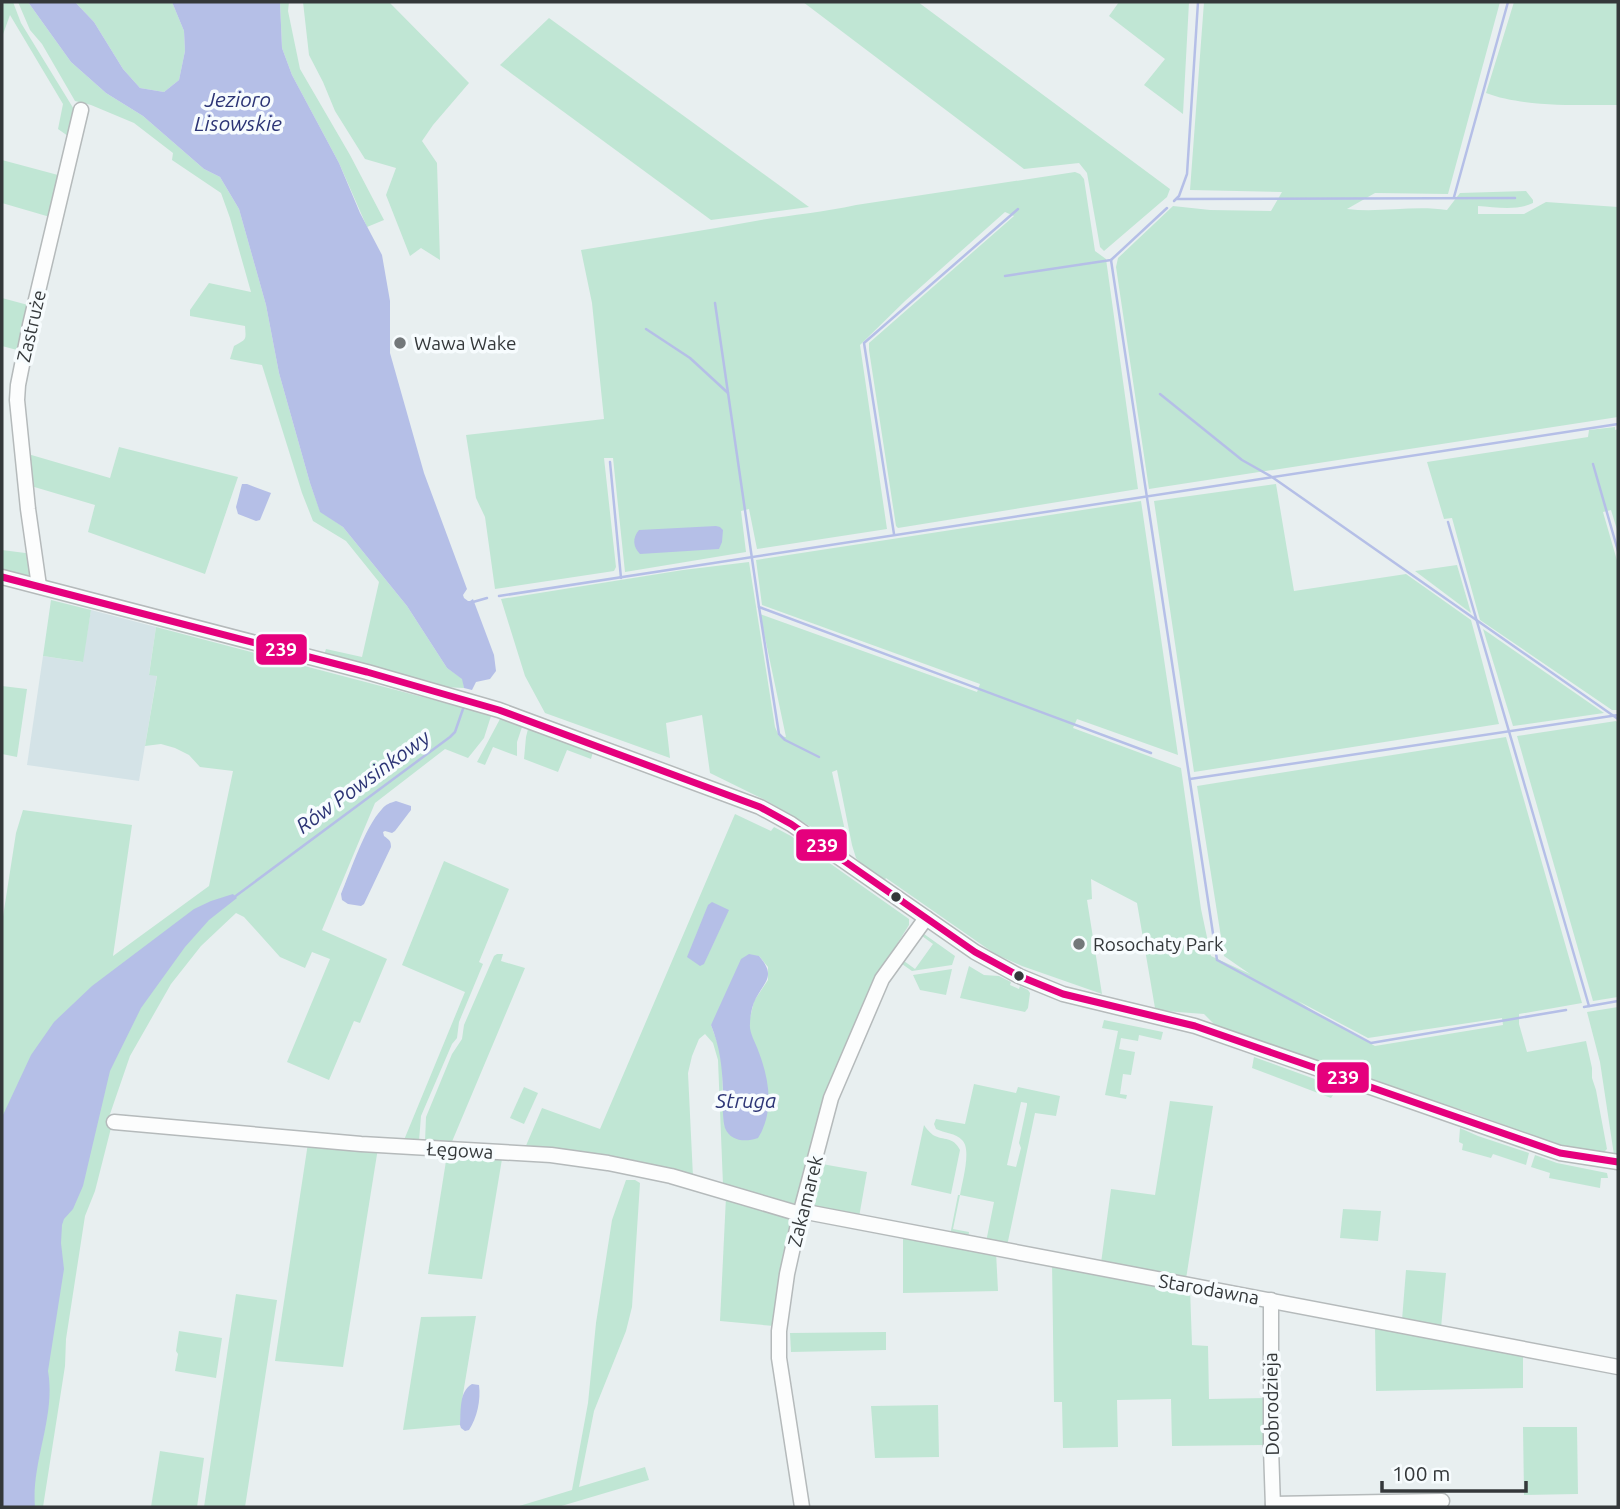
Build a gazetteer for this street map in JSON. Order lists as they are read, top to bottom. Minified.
{"streets":{"street":["Zastruże","Łęgowa","Zakamarek","Starodawna","Dobrodzieja"]},"crossings":[["Łęgowa","Zakamarek"],["Łęgowa","Starodawna"],["Zakamarek","Starodawna"],["Starodawna","Dobrodzieja"]],"water":["Jezioro Lisowskie","Rów Powsinkowy","Struga"],"places":["Wawa Wake","Rosochaty Park"],"lines":["transit line 239"],"scale_bar":"100 m"}
